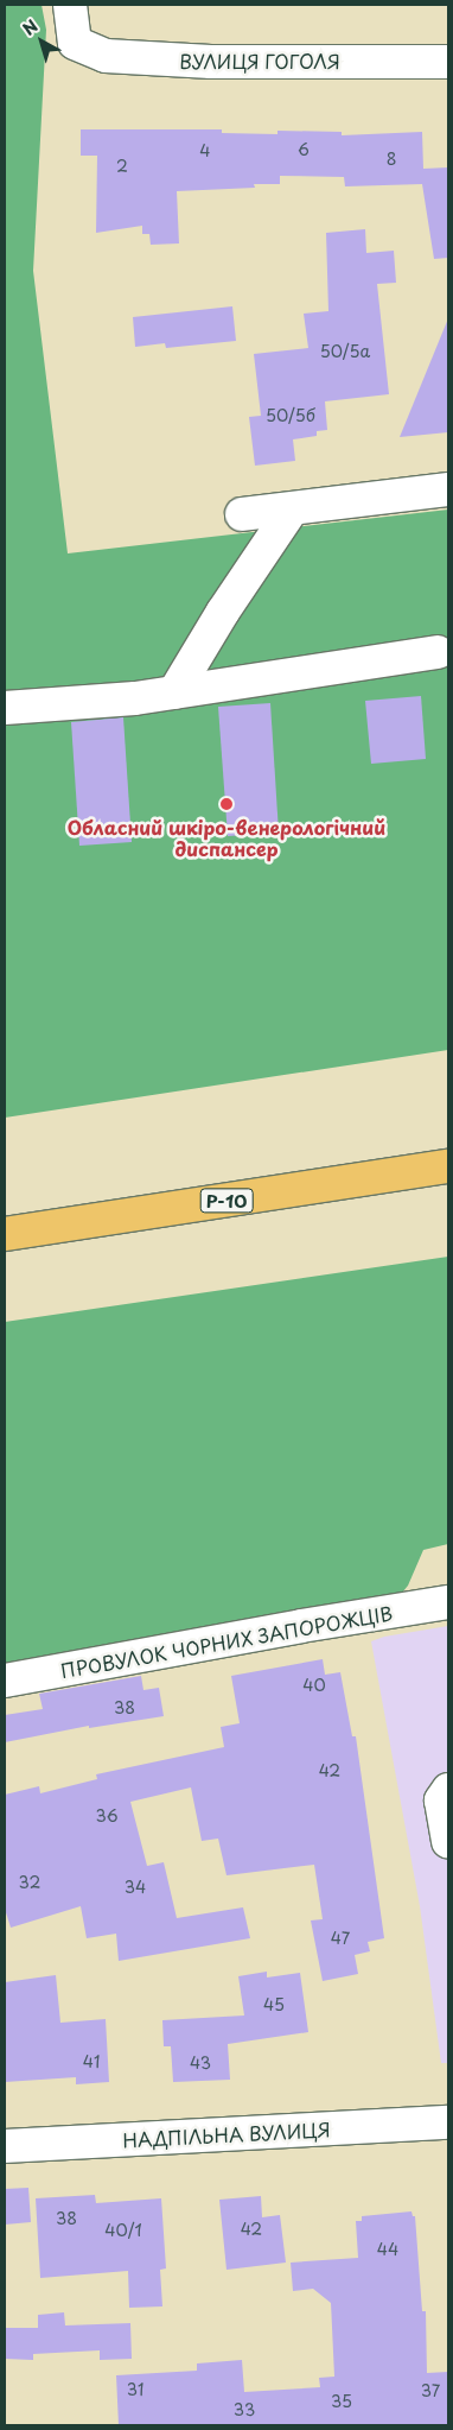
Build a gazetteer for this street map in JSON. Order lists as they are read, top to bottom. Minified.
{"streets":{"main road":["Р-10"],"street":["ВУЛИЦЯ ГОГОЛЯ","ПРОВУЛОК ЧОРНИХ ЗАПОРОЖЦІВ","НАДПІЛЬНА ВУЛИЦЯ"]},"places":["Обласний шкіро-венерологічний диспансер"],"house_numbers":["6","4","8","2","50/5а","50/5б","40","38","42","36","32","34","47","45","41","43","38","42","40/1","44","31","37","35","33"],"north":"top left"}
